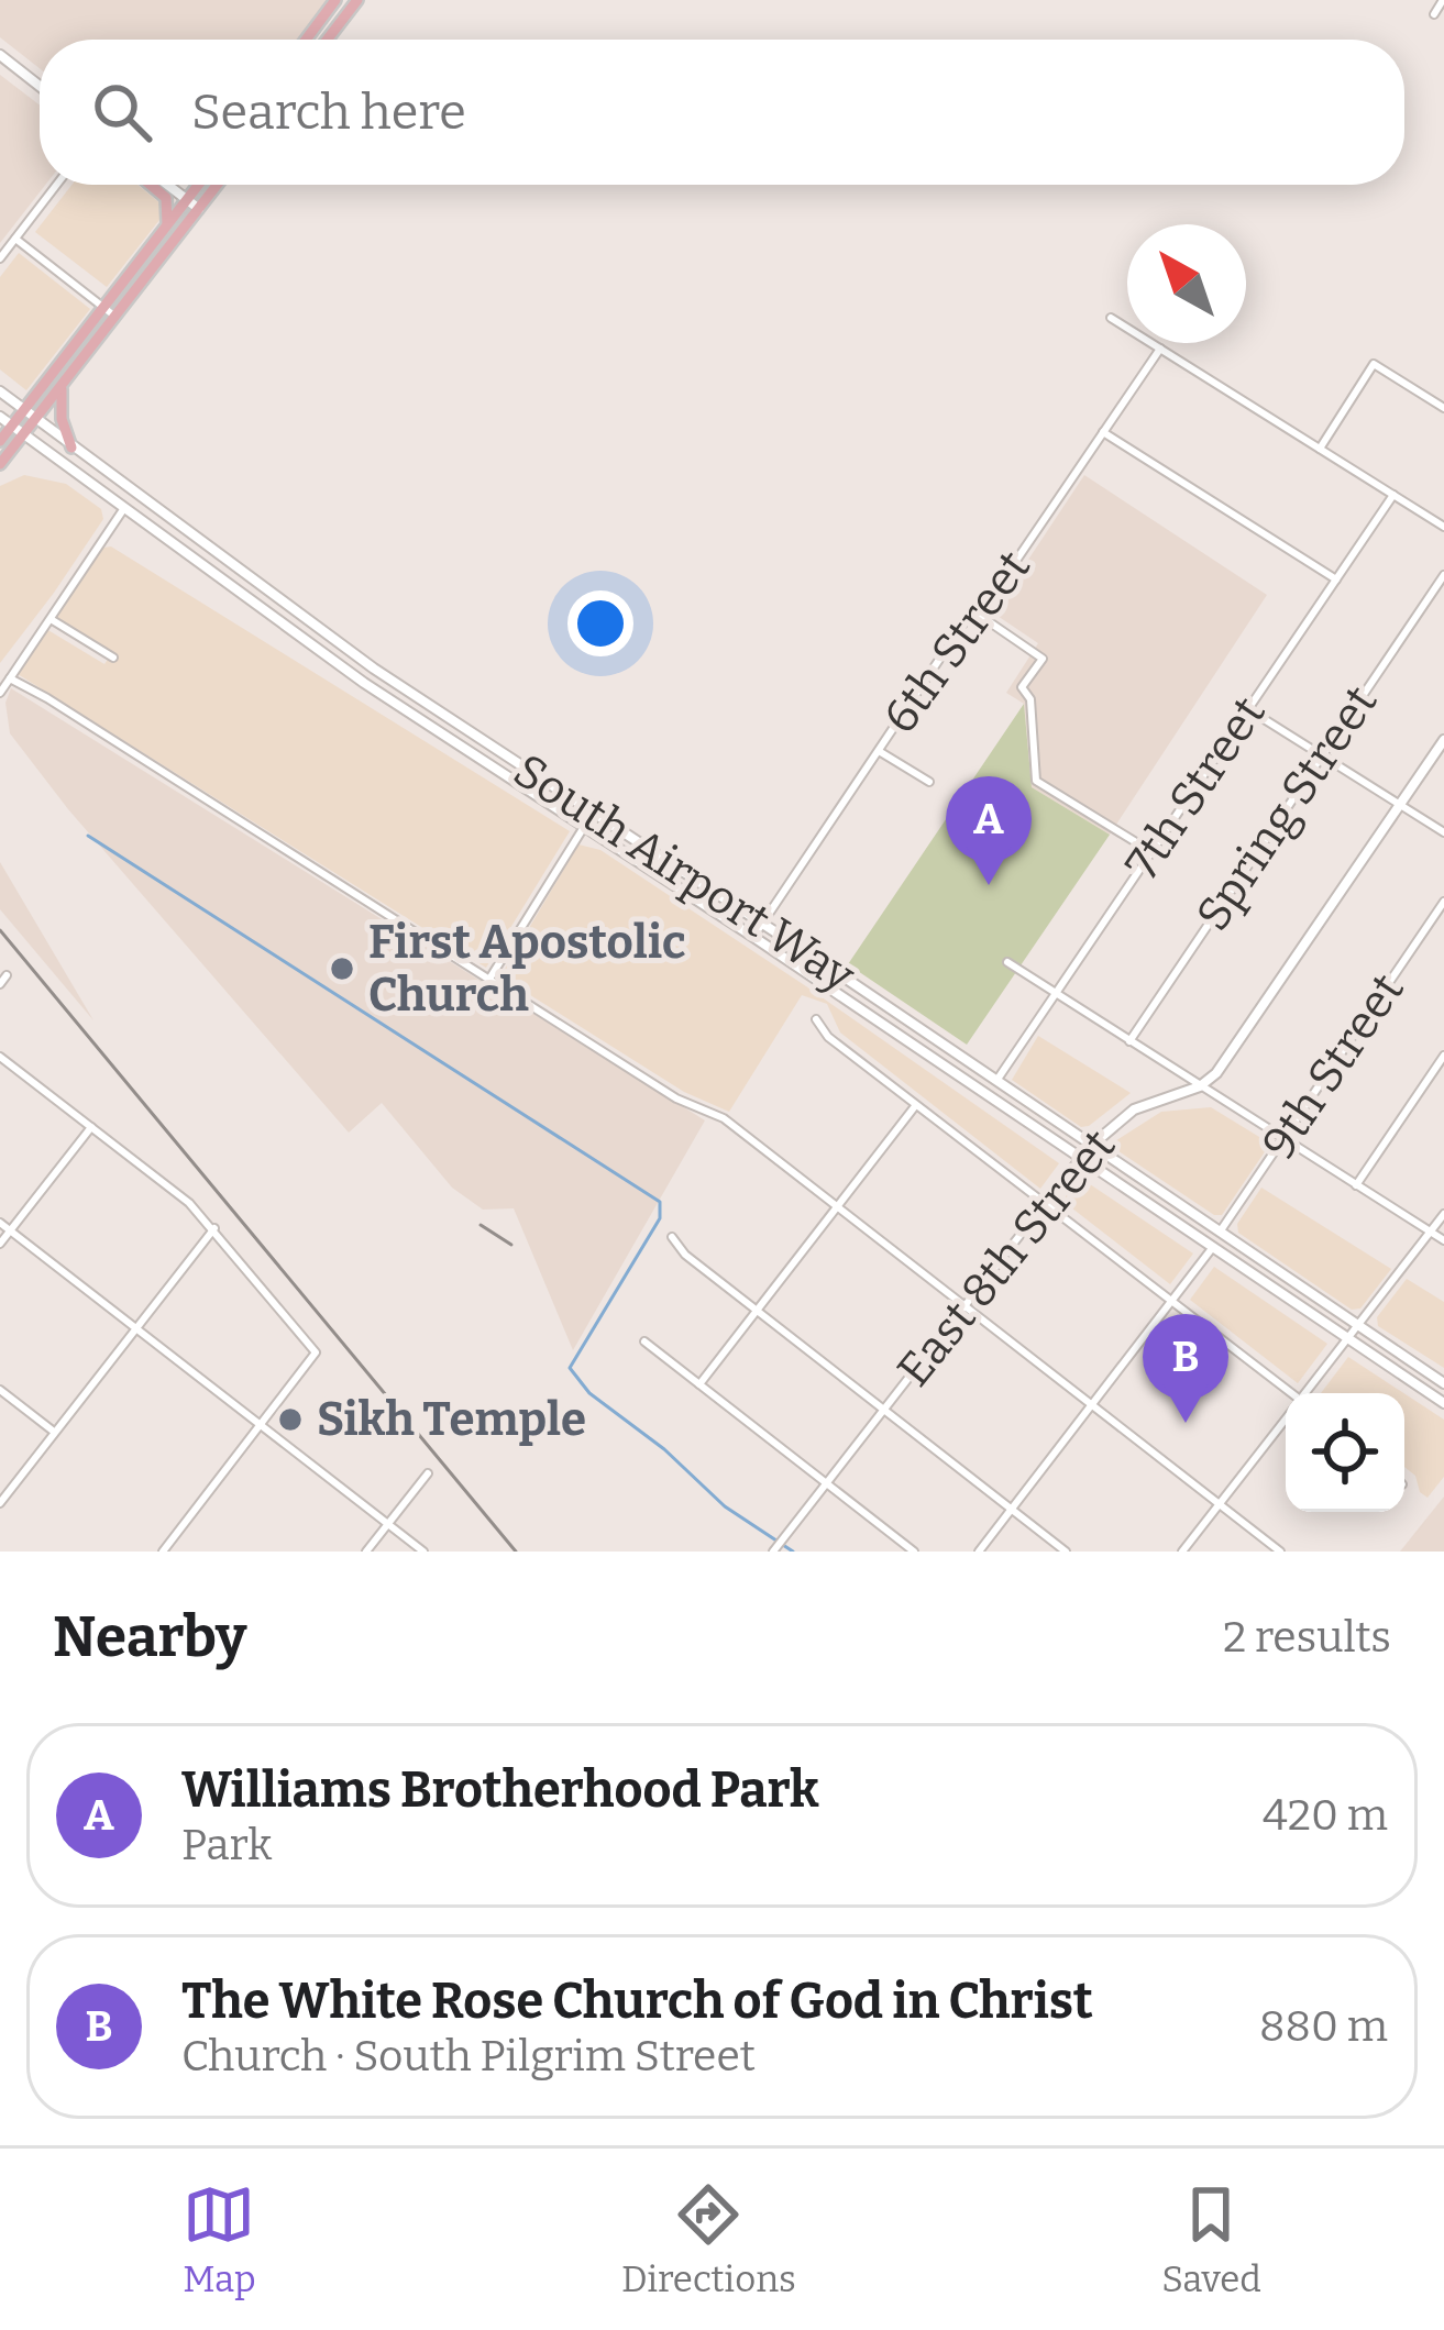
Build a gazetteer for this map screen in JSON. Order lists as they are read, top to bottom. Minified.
{"streets":{"main road":["South Airport Way","East 8th Street"],"street":["6th Street","7th Street","Spring Street","9th Street"]},"crossings":[["6th Street","South Airport Way"],["7th Street","South Airport Way"],["South Airport Way","9th Street"],["South Airport Way","East 8th Street"]],"places":["First Apostolic Church","Sikh Temple"],"north":"top left","page":{"search":"Search here","pins":["A","B"],"heading":["Nearby","2 results"],"list":[{"mark":"A","name":"Williams Brotherhood Park","note":"Park","value":"420 m"},{"mark":"B","name":"The White Rose Church of God in Christ","note":"Church · South Pilgrim Street","value":"880 m"}],"nav":["Map","Directions","Saved"]}}
